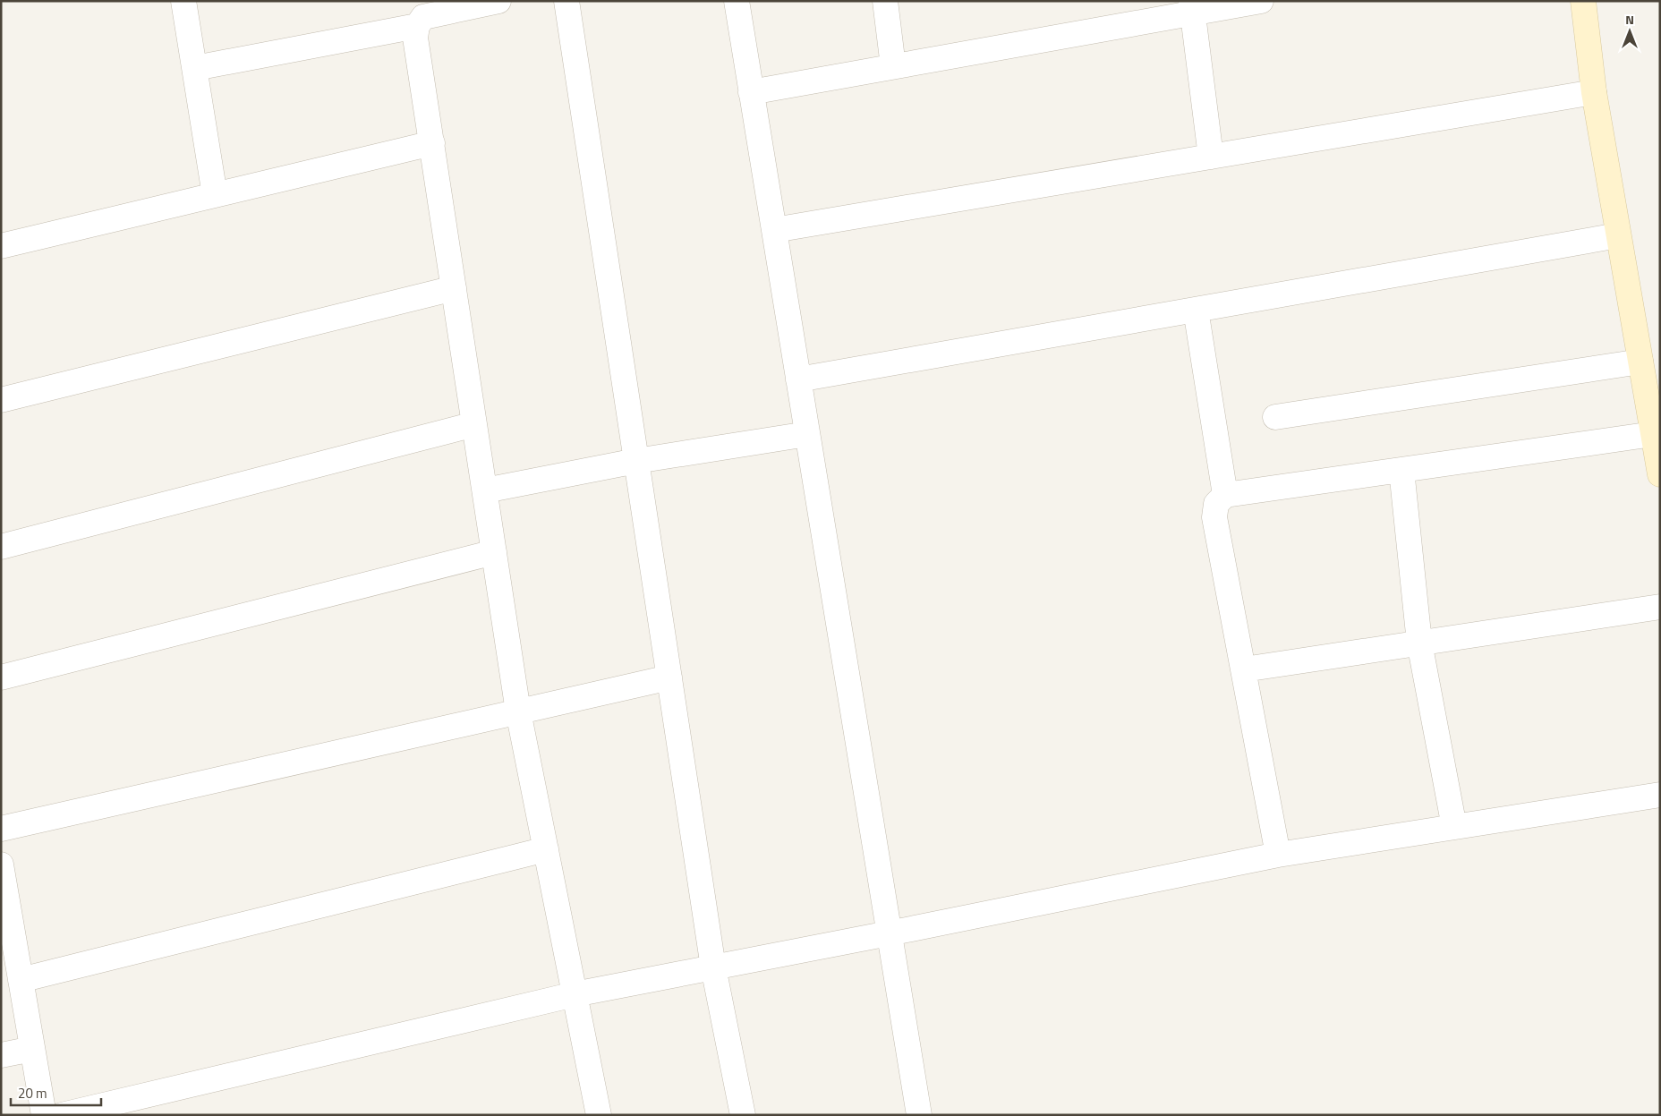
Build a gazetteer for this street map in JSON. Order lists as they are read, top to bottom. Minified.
{"scale_bar":"20 m","north":"top"}
